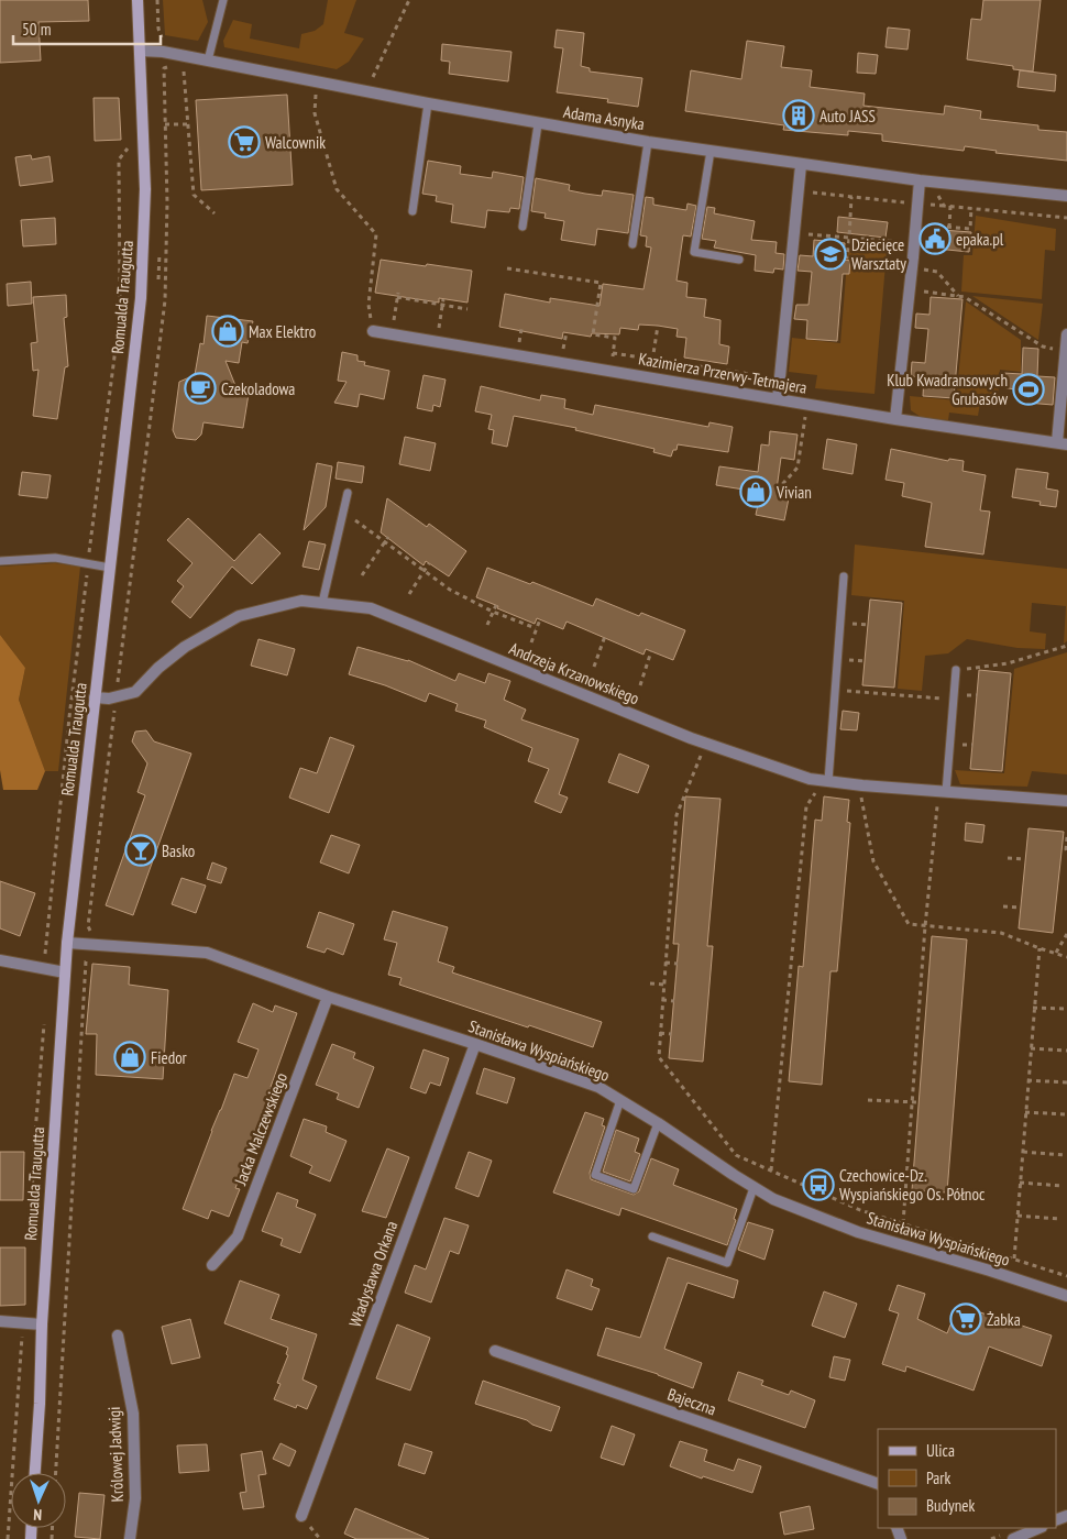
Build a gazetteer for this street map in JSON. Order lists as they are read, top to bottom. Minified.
{"streets":{"street":["Adama Asnyka","Romualda Traugutta","Kazimierza Przerwy-Tetmajera","Andrzeja Krzanowskiego","Stanisława Wyspiańskiego","Jacka Malczewskiego","Władysława Orkana","Bajeczna","Królowej Jadwigi"]},"crossings":[["Adama Asnyka","Romualda Traugutta"],["Romualda Traugutta","Andrzeja Krzanowskiego"],["Romualda Traugutta","Stanisława Wyspiańskiego"],["Stanisława Wyspiańskiego","Jacka Malczewskiego"],["Stanisława Wyspiańskiego","Władysława Orkana"]],"places":{"building":["Auto JASS"],"supermarket":["Walcownik","Żabka"],"public building":["epaka.pl"],"school or university":["Dziecięce Warsztaty"],"shop":["Max Elektro","Vivian","Fiedor"],"cafe":["Czekoladowa"],"sports":["Klub Kwadransowych Grubasów"],"bar":["Basko"],"bus stop":["Czechowice-Dz. Wyspiańskiego Os. Północ"]},"legend":["Ulica","Park","Budynek"],"scale_bar":"50 m","north":"bottom"}
